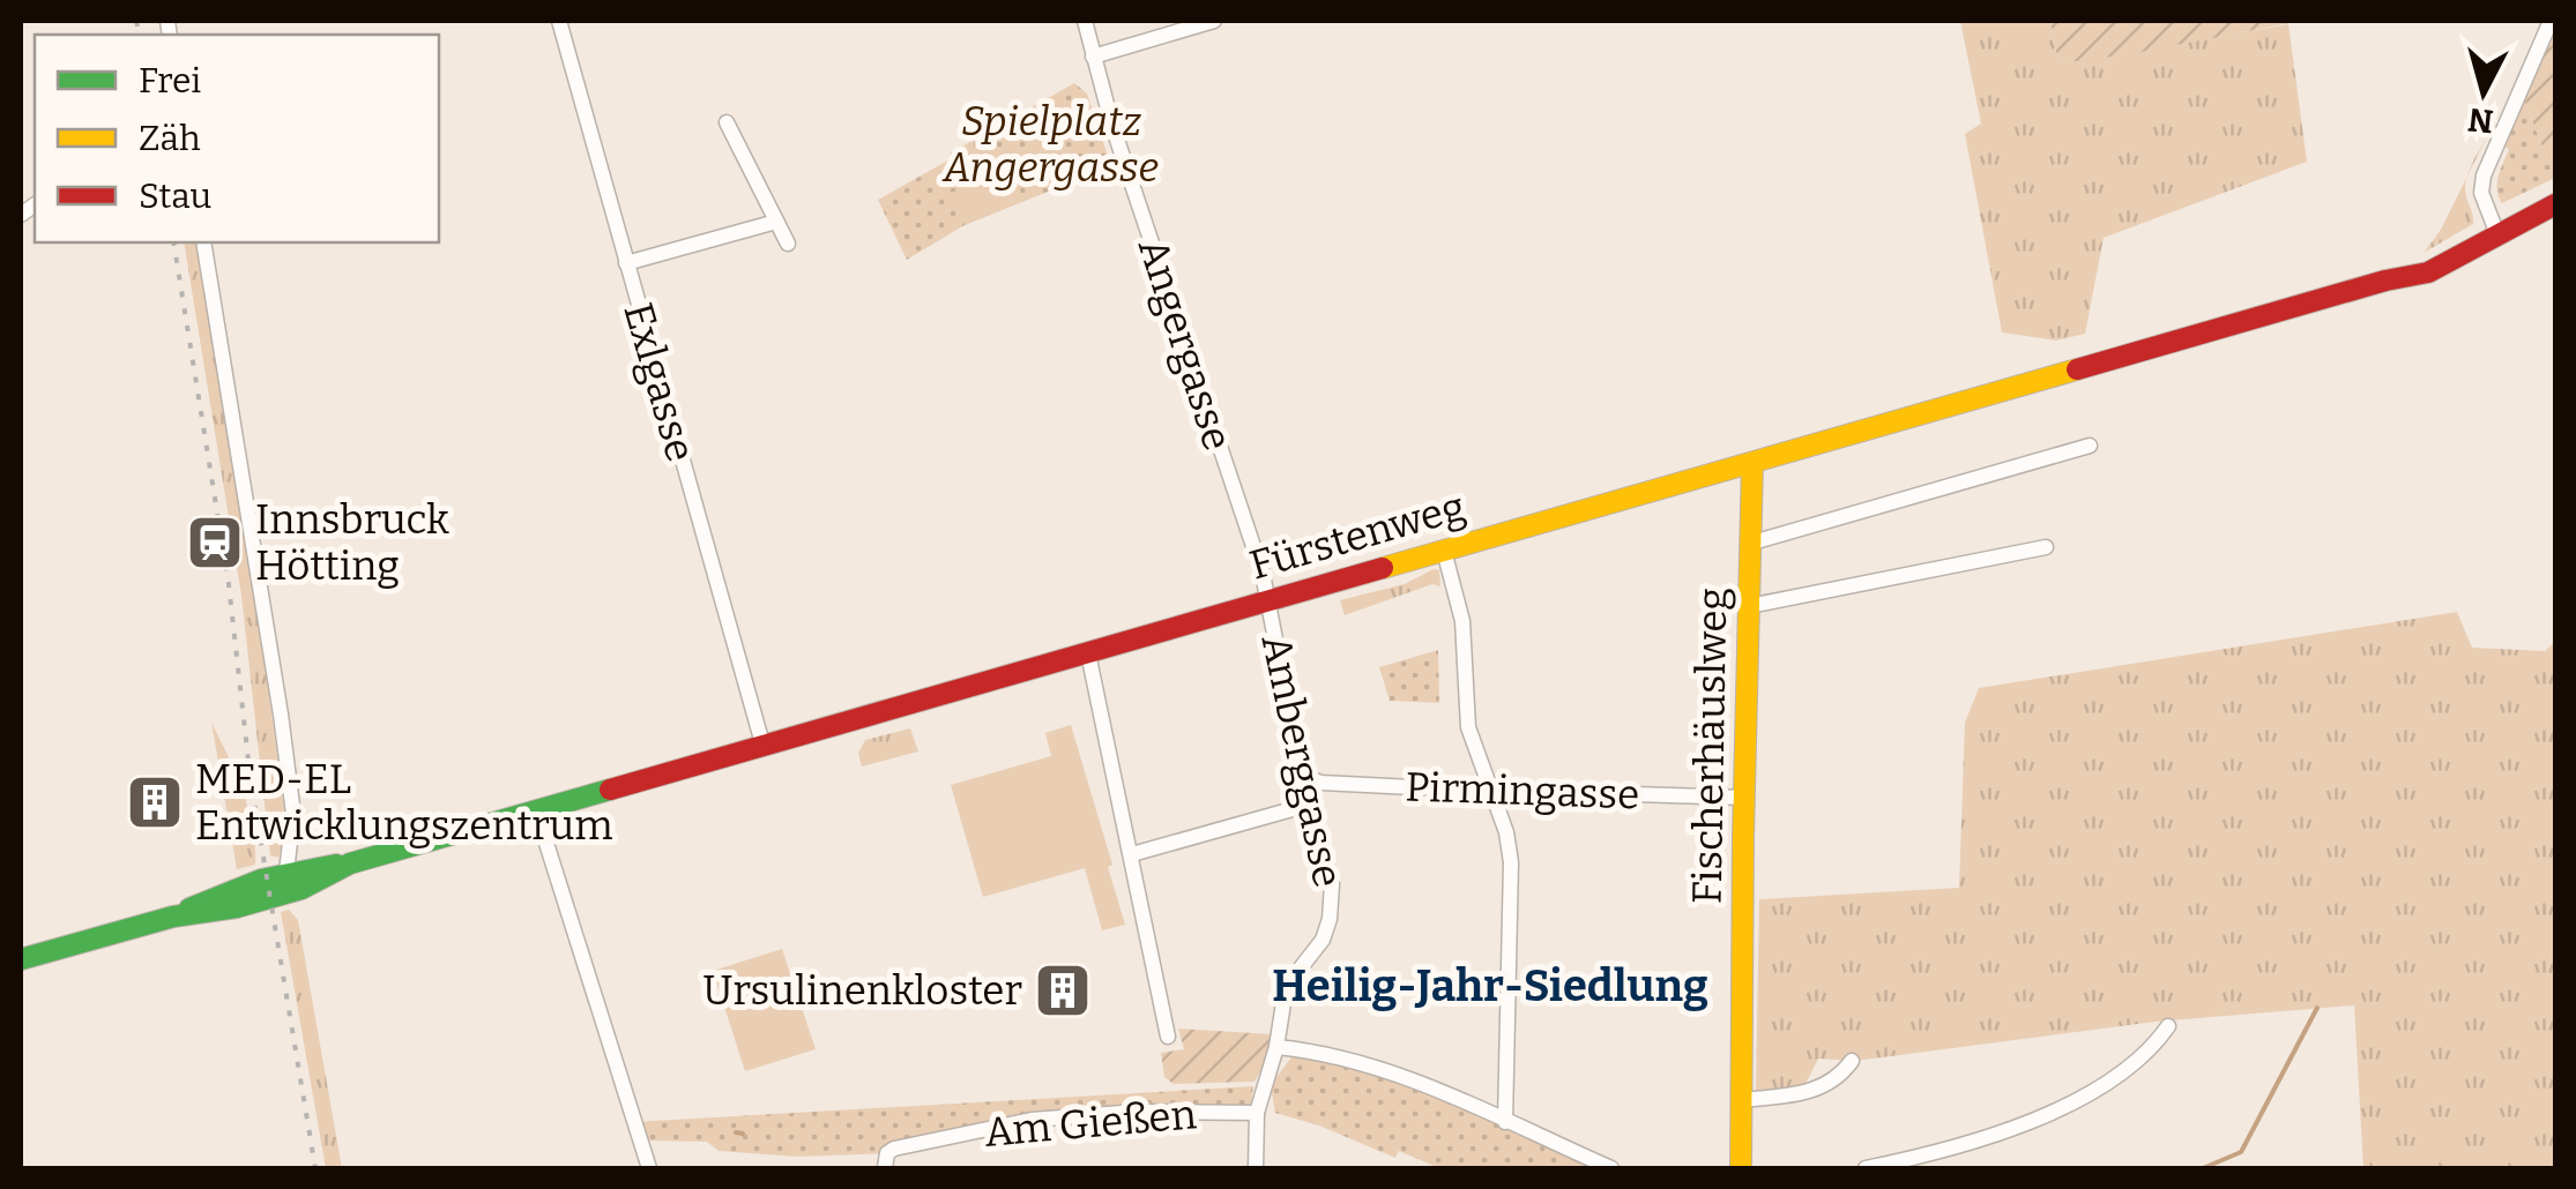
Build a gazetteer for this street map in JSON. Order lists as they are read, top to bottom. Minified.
{"streets":{"street":["Angergasse","Exlgasse","Fürstenweg","Fischerhäuslweg","Amberggasse","Pirmingasse","Am Gießen"]},"crossings":[["Angergasse","Fürstenweg"],["Angergasse","Amberggasse"],["Exlgasse","Fürstenweg"],["Fürstenweg","Fischerhäuslweg"],["Fürstenweg","Amberggasse"],["Fischerhäuslweg","Pirmingasse"],["Amberggasse","Pirmingasse"],["Amberggasse","Am Gießen"]],"districts":["Heilig-Jahr-Siedlung"],"parks":["Spielplatz Angergasse"],"places":{"station":["Innsbruck Hötting"],"building":["MED-EL Entwicklungszentrum","Ursulinenkloster"]},"legend":["Frei","Zäh","Stau"],"north":"bottom"}
